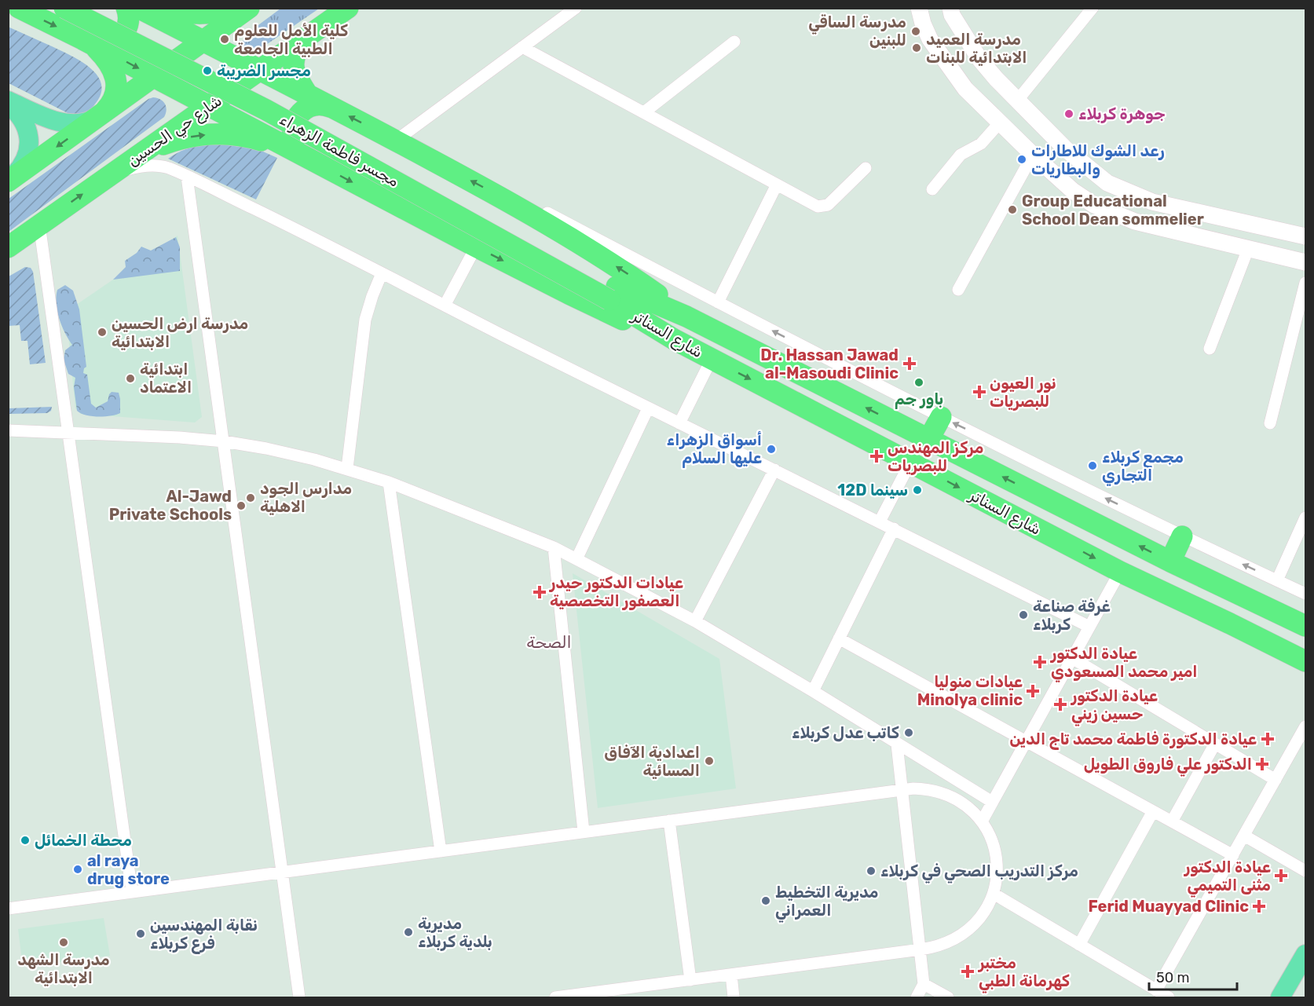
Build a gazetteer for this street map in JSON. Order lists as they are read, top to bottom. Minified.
{"streets":{"highway":["شارع حي الحسين","مجسر فاطمة الزهراء","شارع السناتر"]},"crossings":[["مجسر فاطمة الزهراء","شارع السناتر"]],"districts":["الصحة"],"places":{"other":["مدرسة الساقي للبنين","كلية الأمل للعلوم الطبية الجامعة","مدرسة العميد الابتدائية للبنات","مجسر الضريبة","جوهرة كربلاء","رعد الشوك للاطارات والبطاريات","Group Educational School Dean sommelier","مدرسة ارض الحسين الابتدائية","ابتدائية الاعتماد","باور جم","أسواق الزهراء عليها السلام","مجمع كربلاء التجاري","12D سينما","مدارس الجود الاهلية","Al-Jawd Private Schools","غرفة صناعة كربلاء","كاتب عدل كربلاء","اعدادية الآفاق المسائية","محطة الخمائل","al raya drug store","مركز التدريب الصحي في كربلاء","مديرية التخطيط العمراني","مديرية بلدية كربلاء","نقابة المهندسين فرع كربلاء","مدرسة الشهد الابتدائية"],"health":["Dr. Hassan Jawad al-Masoudi Clinic","نور العيون للبصريات","مركز المهندس للبصريات","عيادات الدكتور حيدر العصفور التخصصية","عيادة الدكتور امير محمد المسعودي","عيادات منوليا Minolya clinic","عيادة الدكتور حسين زيني","عيادة الدكتورة فاطمة محمد تاج الدين","الدكتور علي فاروق الطويل","عيادة الدكتور مثنى التميمي","Ferid Muayyad Clinic","مختبر كهرمانة الطبي"]},"scale_bar":"50 m"}
